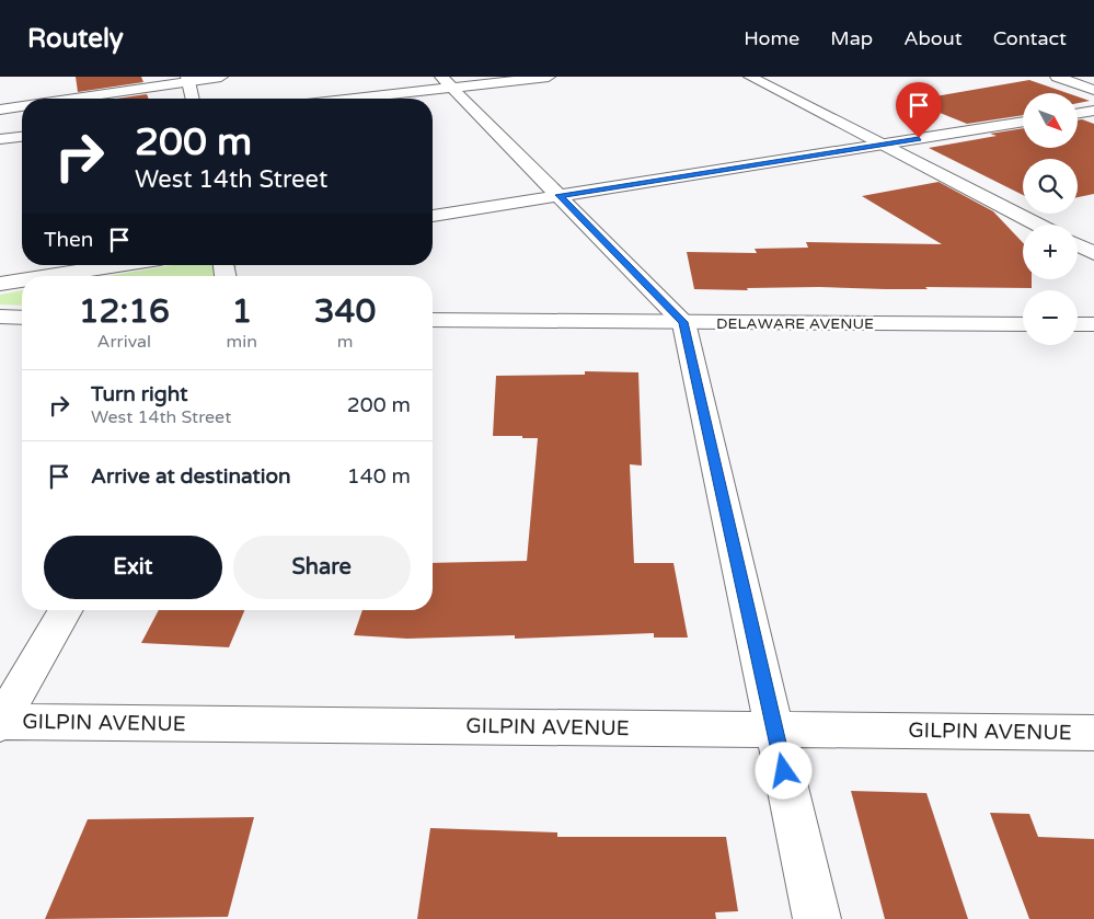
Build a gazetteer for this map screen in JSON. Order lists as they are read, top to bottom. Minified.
{"streets":{"street":["DELAWARE AVENUE","GILPIN AVENUE"]},"north":"bottom right","page":{"header":"Routely","nav":["Home","Map","About","Contact"],"map_buttons":["+","−"],"turn":["200 m","West 14th Street"],"then":"Then","eta":["12:16","Arrival","1","min","340","m"],"list":[{"name":"Turn right","note":"West 14th Street","value":"200 m"},{"name":"Arrive at destination","value":"140 m"}],"buttons":["Exit","Share"]}}
